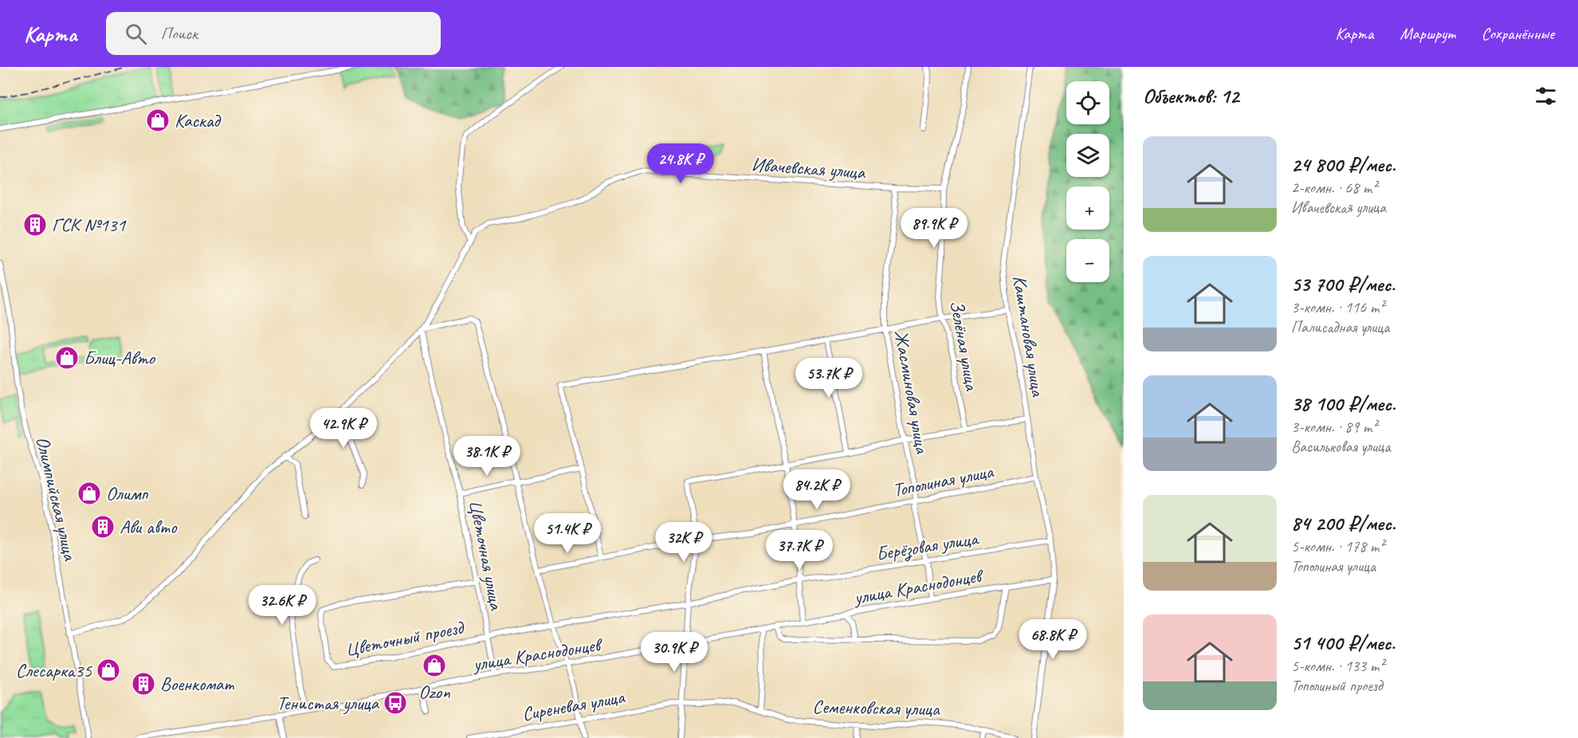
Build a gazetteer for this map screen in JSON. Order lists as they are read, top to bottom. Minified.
{"streets":{"street":["Ивачевская улица","Каштановая улица","Зелёная улица","Жасминовая улица","Тополиная улица","Олимпийская улица","Берёзовая улица","Цветочная улица","улица Краснодонцев","Цветочный проезд","Сиреневая улица","Семенковская улица"]},"crossings":[["Ивачевская улица","Зелёная улица"],["Ивачевская улица","Жасминовая улица"],["Каштановая улица","Тополиная улица"],["Каштановая улица","Берёзовая улица"],["Каштановая улица","улица Краснодонцев"],["Жасминовая улица","Тополиная улица"],["Жасминовая улица","Берёзовая улица"],["Жасминовая улица","улица Краснодонцев"],["Берёзовая улица","Цветочный проезд"],["Цветочная улица","улица Краснодонцев"],["Цветочная улица","Цветочный проезд"],["Сиреневая улица","Семенковская улица"]],"places":{"shop":["Каскад","Блиц-Авто","Олимп","Ozon","Слесарка35"],"building":["ГСК №131","Ави авто","Военкомат"],"bus stop":["Тенистая улица"]},"page":{"header":"Карта","search":"Поиск","nav":["Карта","Маршрут","Сохранённые"],"heading":"Объектов: 12","map_buttons":["+","−"],"list":[{"name":"24 800 ₽/мес.","note":"2-комн. · 68 m² · Ивачевская улица"},{"name":"53 700 ₽/мес.","note":"3-комн. · 116 m² · Палисадная улица"},{"name":"38 100 ₽/мес.","note":"3-комн. · 89 m² · Васильковая улица"},{"name":"84 200 ₽/мес.","note":"5-комн. · 178 m² · Тополиная улица"},{"name":"51 400 ₽/мес.","note":"5-комн. · 133 m² · Тополиный проезд"}],"price":["24.8K ₽","89.9K ₽","53.7K ₽","42.9K ₽","38.1K ₽","84.2K ₽","51.4K ₽","32K ₽","37.7K ₽","32.6K ₽","68.8K ₽","30.9K ₽"]}}
